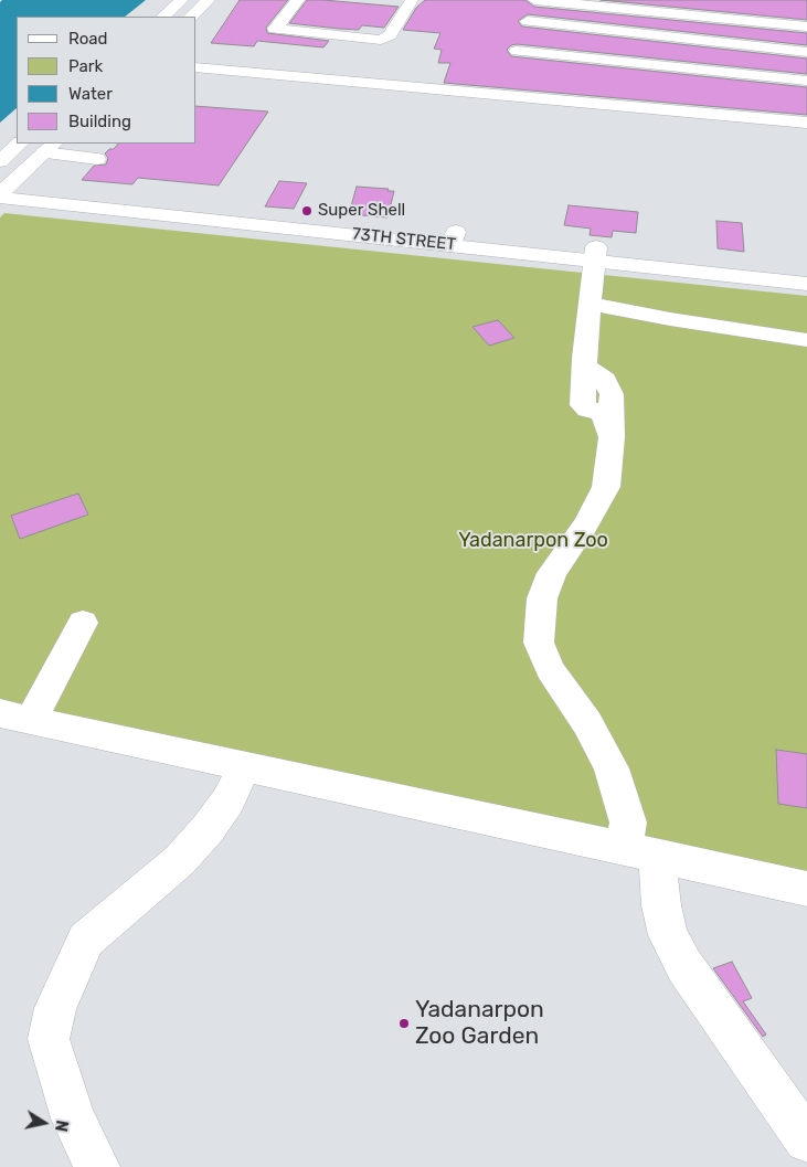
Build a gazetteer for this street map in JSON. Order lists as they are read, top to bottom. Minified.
{"streets":{"street":["73TH STREET"]},"parks":["Yadanarpon Zoo"],"places":["Super Shell","Yadanarpon Zoo Garden"],"legend":["Road","Park","Water","Building"],"north":"right"}
